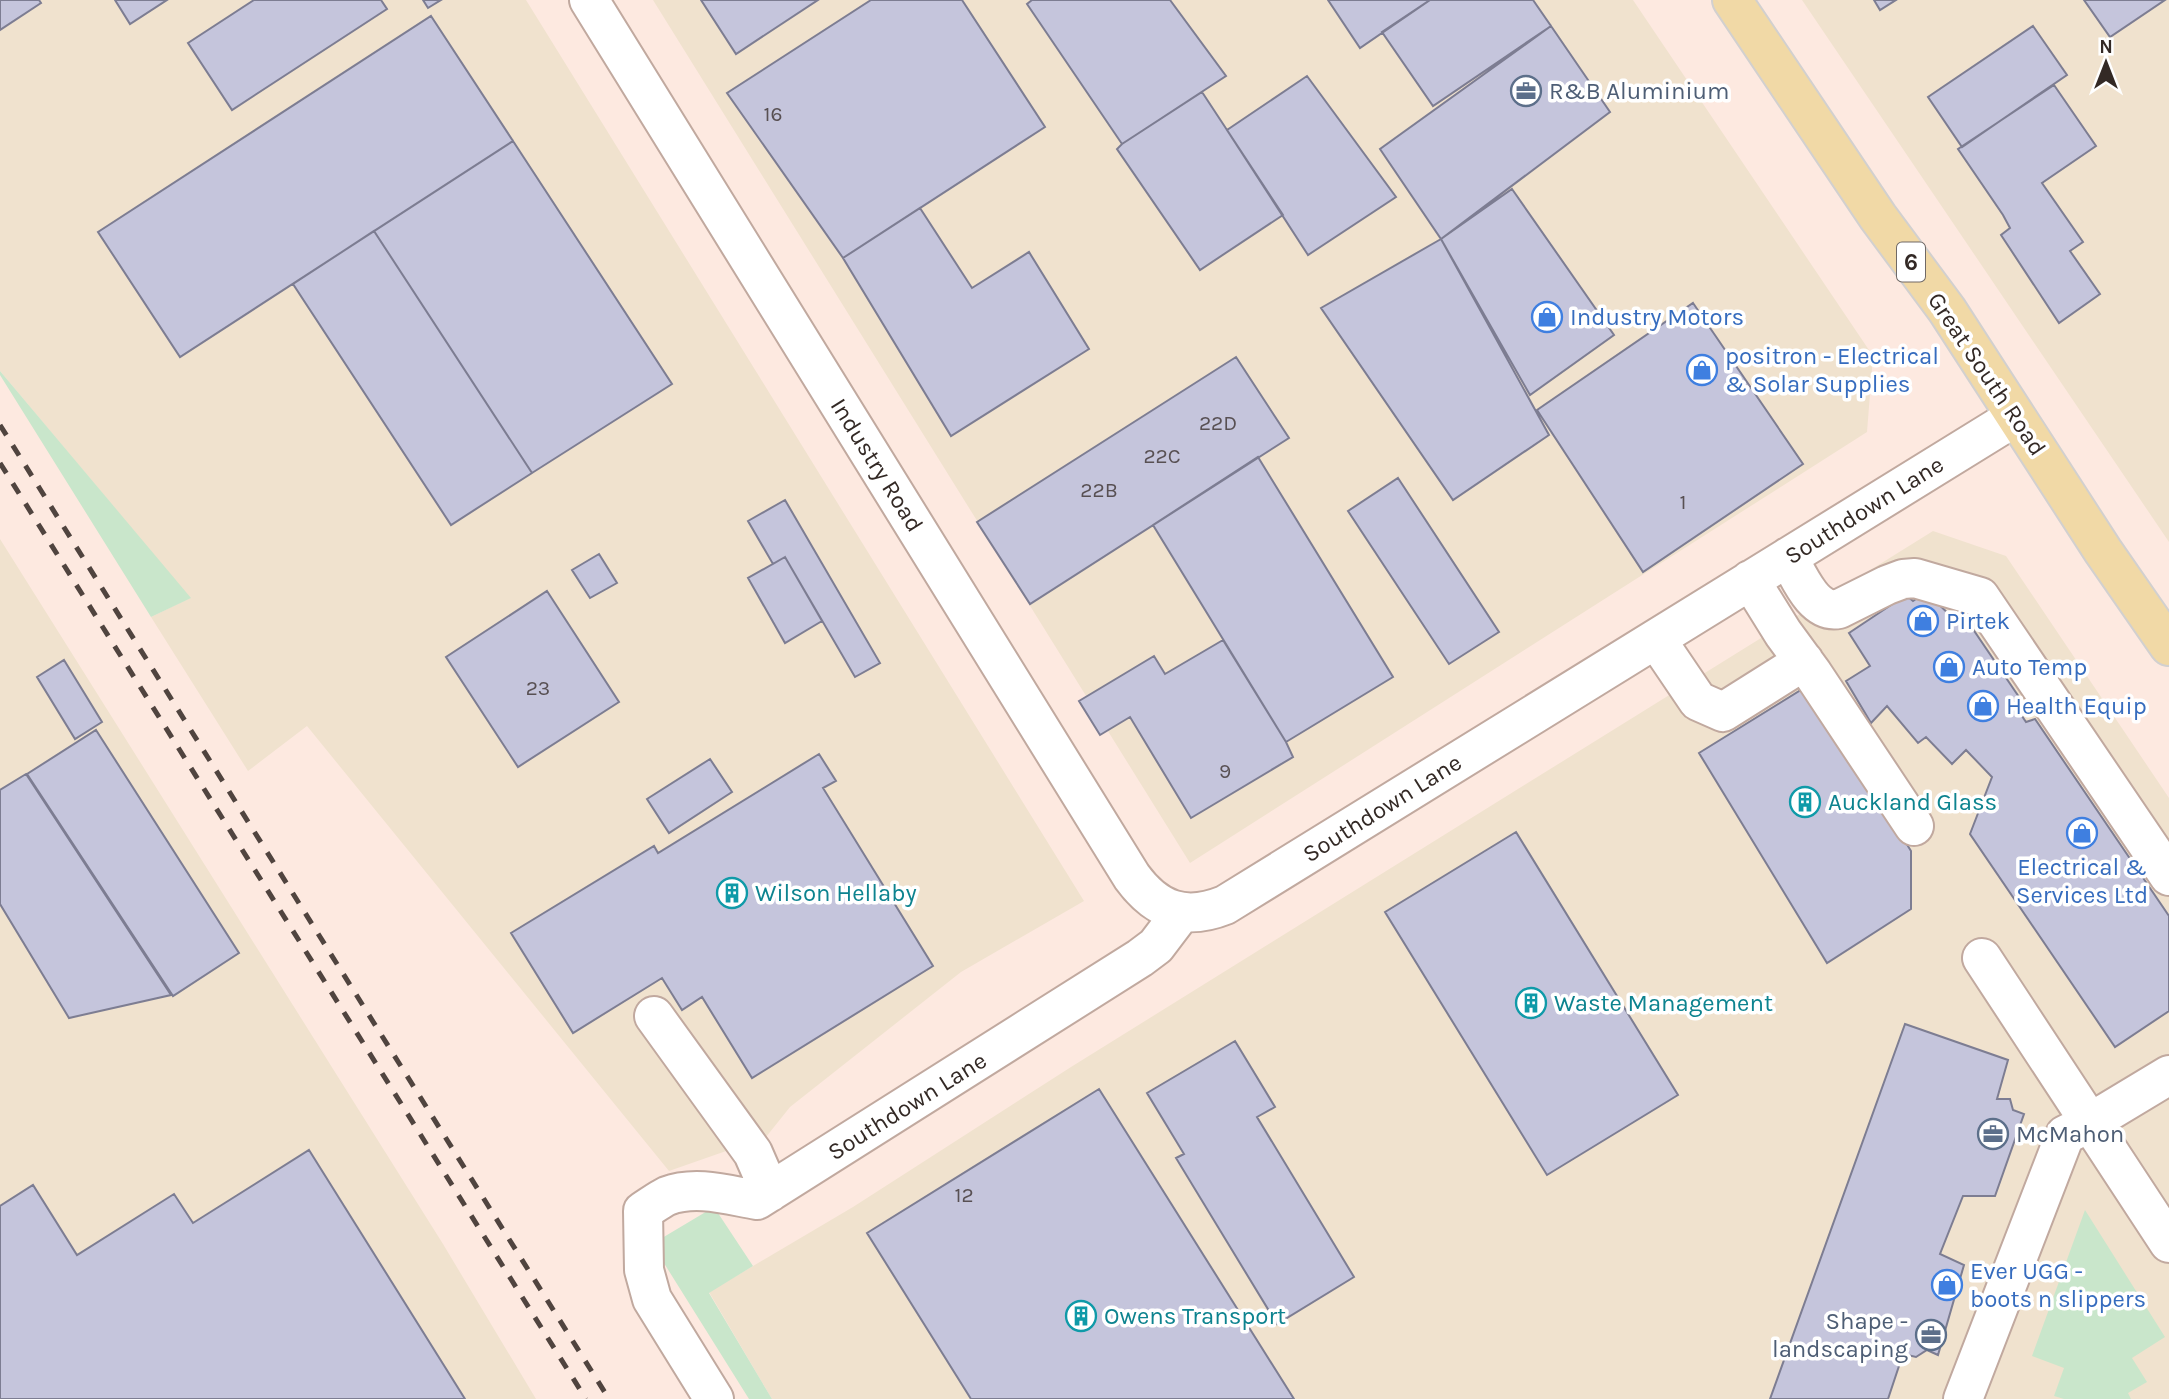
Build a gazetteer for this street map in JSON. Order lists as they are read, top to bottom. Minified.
{"streets":{"main road":["6","Great South Road"],"street":["Industry Road","Southdown Lane"]},"crossings":[["Great South Road","Southdown Lane"],["Industry Road","Southdown Lane"]],"places":{"office":["R&B Aluminium","McMahon","Shape - landscaping"],"shop":["Industry Motors","positron - Electrical & Solar Supplies","Pirtek","Auto Temp","Health Equip","Electrical & Services Ltd","Ever UGG - boots n slippers"],"building":["Auckland Glass","Wilson Hellaby","Waste Management","Owens Transport"]},"house_numbers":["16","22D","22C","22B","1","23","9","12"],"north":"top"}
